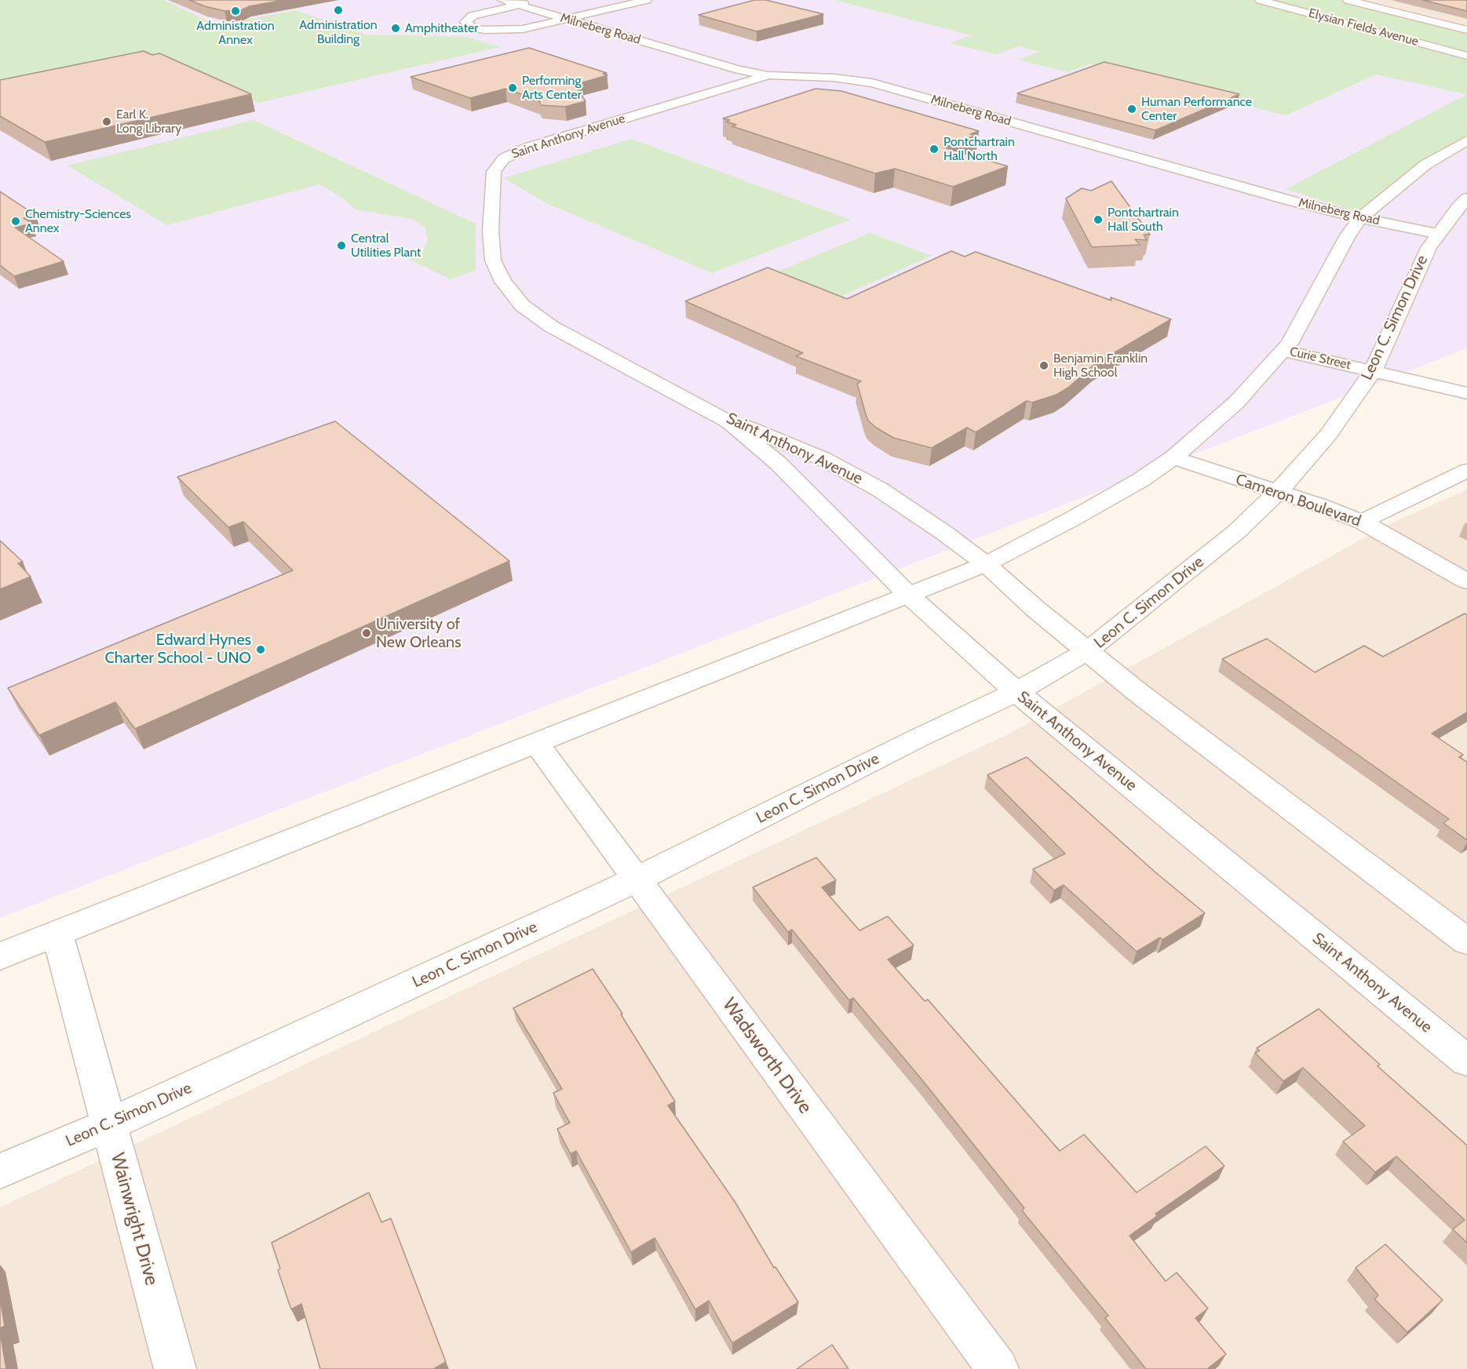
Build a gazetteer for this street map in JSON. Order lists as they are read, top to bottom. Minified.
{"streets":{"street":["Elysian Fields Avenue","Milneberg Road","Saint Anthony Avenue","Leon C. Simon Drive","Curie Street","Cameron Boulevard","Wadsworth Drive","Wainwright Drive"]},"crossings":[["Milneberg Road","Saint Anthony Avenue"],["Milneberg Road","Leon C. Simon Drive"],["Saint Anthony Avenue","Leon C. Simon Drive"],["Leon C. Simon Drive","Curie Street"],["Leon C. Simon Drive","Cameron Boulevard"],["Leon C. Simon Drive","Wadsworth Drive"],["Leon C. Simon Drive","Wainwright Drive"]],"places":["Administration Building","Administration Annex","Amphitheater","Performing Arts Center","Human Performance Center","Earl K. Long Library","Pontchartrain Hall North","Pontchartrain Hall South","Chemistry-Sciences Annex","Central Utilities Plant","Benjamin Franklin High School","University of New Orleans","Edward Hynes Charter School - UNO"]}
